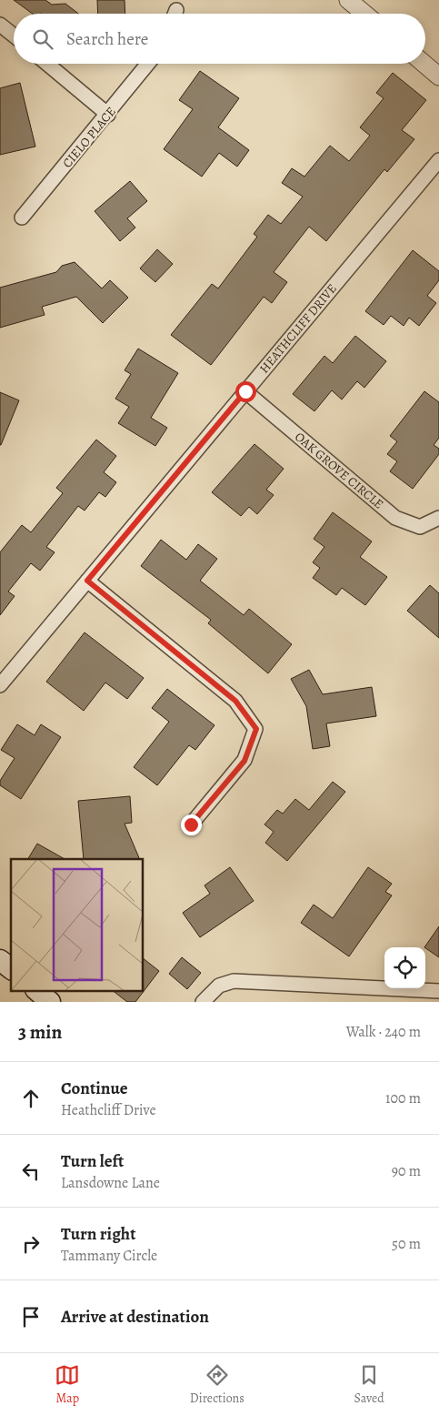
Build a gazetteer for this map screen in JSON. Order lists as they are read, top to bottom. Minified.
{"streets":{"street":["CIELO PLACE","HEATHCLIFF DRIVE","OAK GROVE CIRCLE"]},"crossings":[["HEATHCLIFF DRIVE","OAK GROVE CIRCLE"]],"page":{"search":"Search here","heading":["3 min","Walk · 240 m"],"list":[["Continue","Heathcliff Drive","100 m"],["Turn left","Lansdowne Lane","90 m"],["Turn right","Tammany Circle","50 m"],"Arrive at destination"],"nav":["Map","Directions","Saved"]}}
